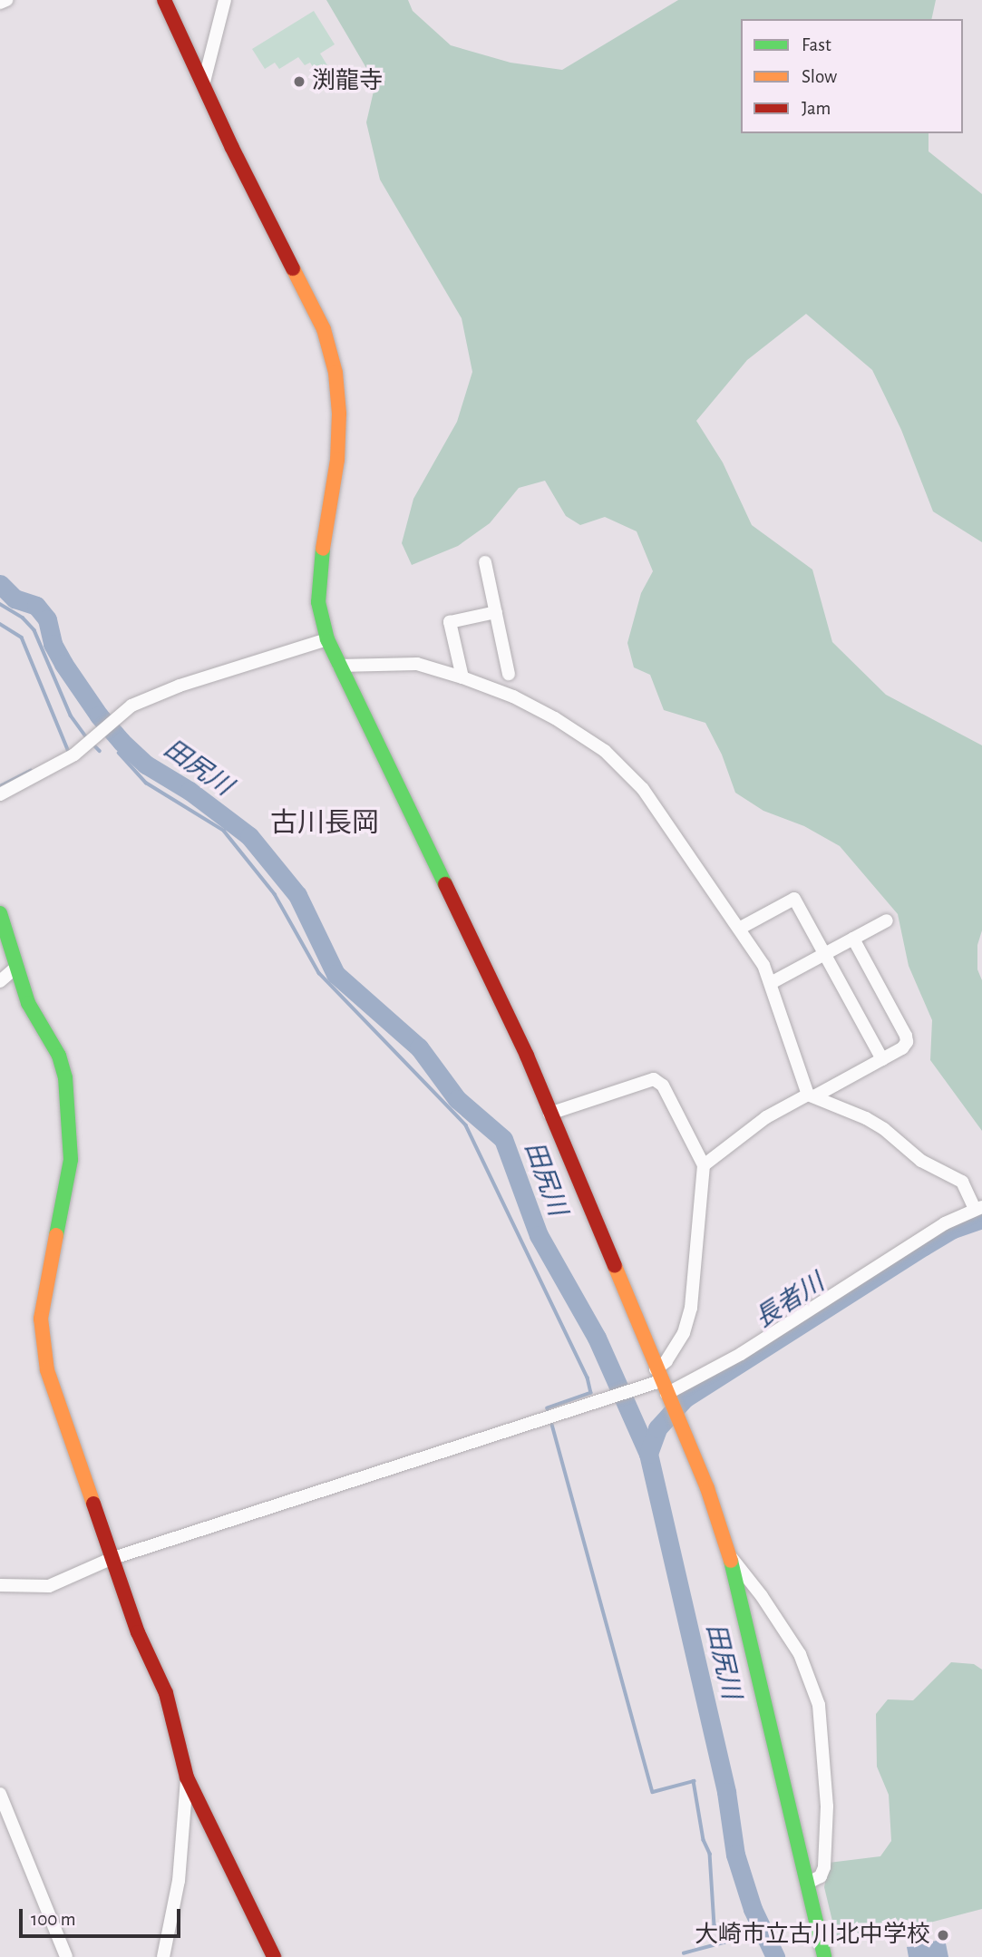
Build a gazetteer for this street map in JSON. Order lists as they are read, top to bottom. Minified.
{"districts":["古川長岡"],"water":["田尻川","長者川"],"places":["渕龍寺","大崎市立古川北中学校"],"legend":["Fast","Slow","Jam"],"scale_bar":"100 m"}
